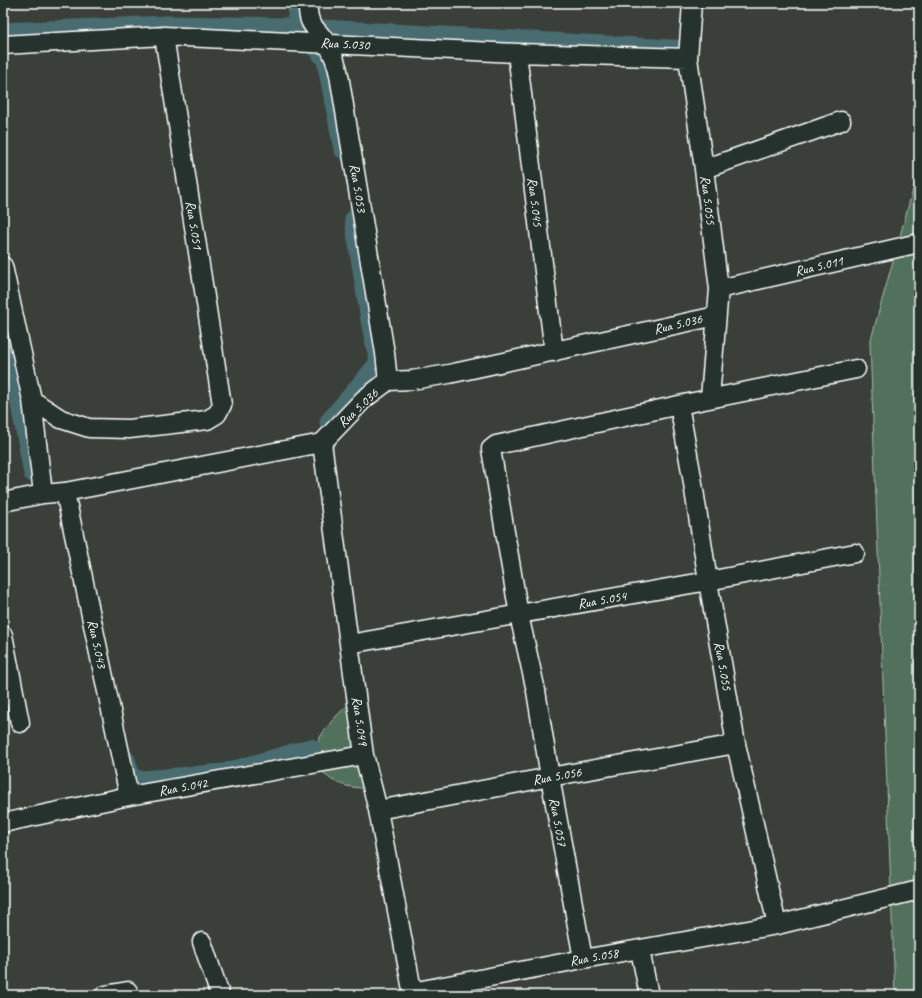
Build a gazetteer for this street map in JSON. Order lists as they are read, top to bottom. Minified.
{"streets":{"street":["Rua 5.030","Rua 5.053","Rua 5.055","Rua 5.045","Rua 5.051","Rua 5.011","Rua 5.036","Rua 5.054","Rua 5.043","Rua 5.049","Rua 5.056","Rua 5.042","Rua 5.057","Rua 5.058"]},"crossings":[["Rua 5.030","Rua 5.053"],["Rua 5.030","Rua 5.055"],["Rua 5.030","Rua 5.045"],["Rua 5.030","Rua 5.051"],["Rua 5.053","Rua 5.036"],["Rua 5.055","Rua 5.011"],["Rua 5.055","Rua 5.036"],["Rua 5.055","Rua 5.054"],["Rua 5.055","Rua 5.056"],["Rua 5.055","Rua 5.057"],["Rua 5.055","Rua 5.058"],["Rua 5.045","Rua 5.036"],["Rua 5.036","Rua 5.049"],["Rua 5.054","Rua 5.049"],["Rua 5.054","Rua 5.057"],["Rua 5.043","Rua 5.042"],["Rua 5.049","Rua 5.056"],["Rua 5.049","Rua 5.042"],["Rua 5.049","Rua 5.058"],["Rua 5.056","Rua 5.057"],["Rua 5.057","Rua 5.058"]]}
